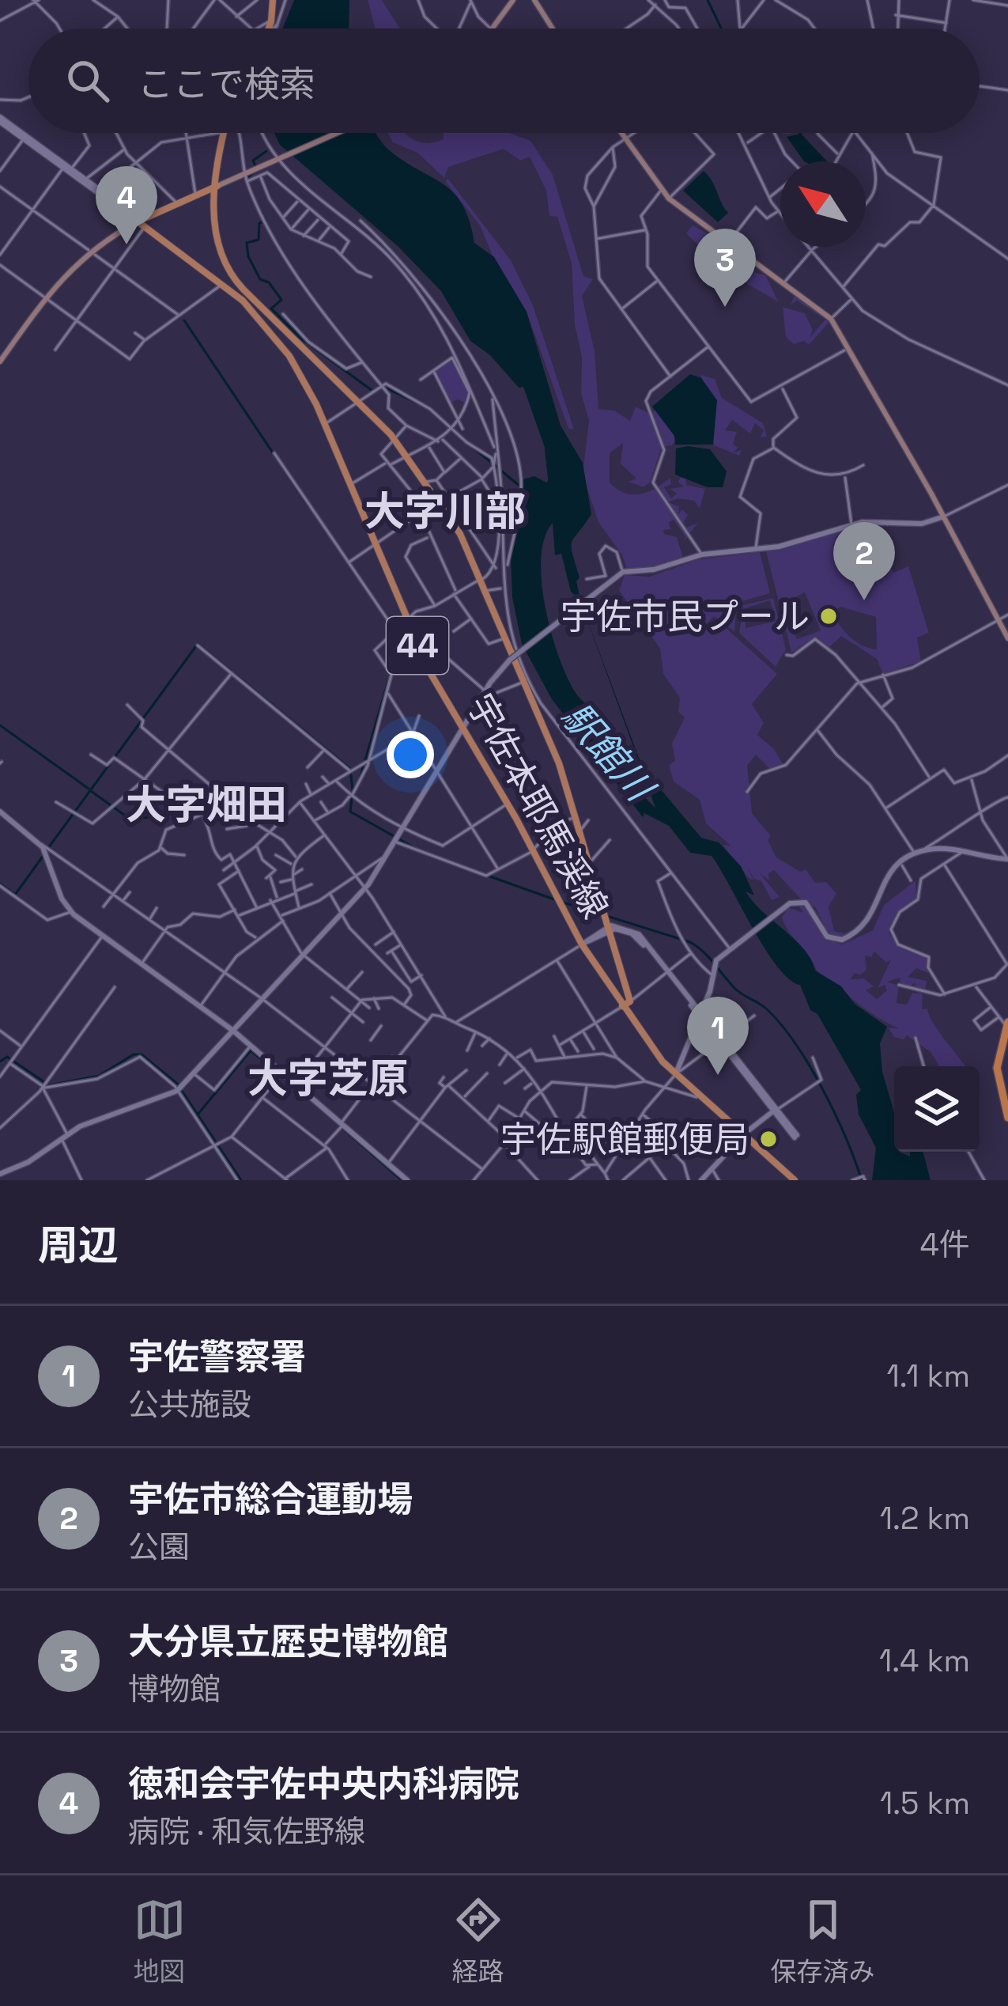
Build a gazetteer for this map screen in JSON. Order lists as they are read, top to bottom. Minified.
{"streets":{"main road":["44","宇佐本耶馬渓線"]},"districts":["大字川部","大字畑田","大字芝原"],"water":["駅館川"],"places":["宇佐市民プール","宇佐駅館郵便局"],"north":"top left","page":{"search":"ここで検索","pins":["4","3","2","1"],"heading":["周辺","4件"],"list":[{"mark":"1","name":"宇佐警察署","note":"公共施設","value":"1.1 km"},{"mark":"2","name":"宇佐市総合運動場","note":"公園","value":"1.2 km"},{"mark":"3","name":"大分県立歴史博物館","note":"博物館","value":"1.4 km"},{"mark":"4","name":"徳和会宇佐中央内科病院","note":"病院 · 和気佐野線","value":"1.5 km"}],"nav":["地図","経路","保存済み"]}}
